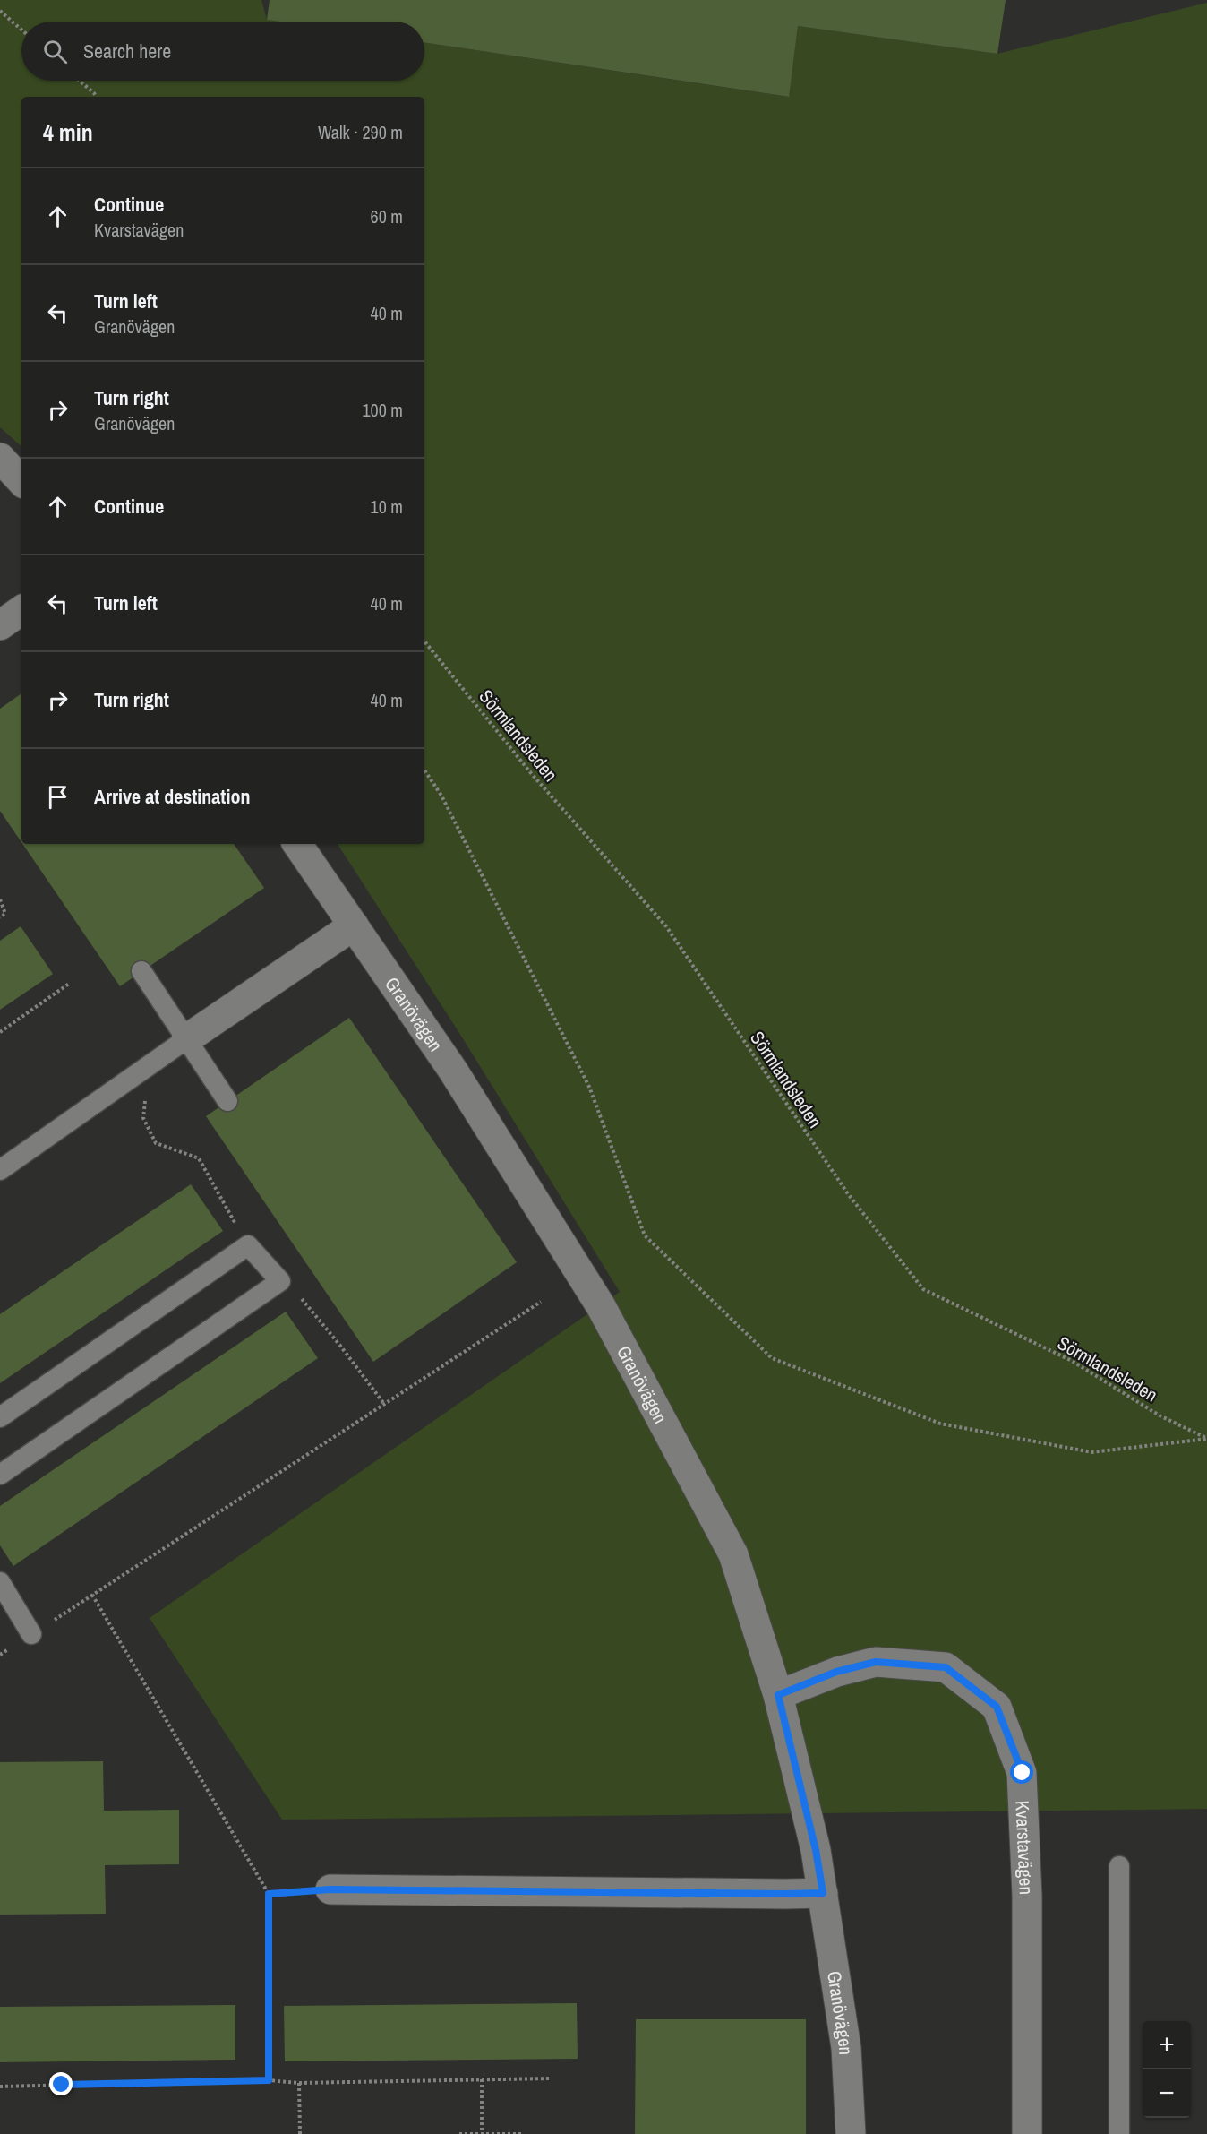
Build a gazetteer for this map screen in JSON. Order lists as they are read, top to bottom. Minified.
{"streets":{"street":["Granövägen","Kvarstavägen"],"path":["Sörmlandsleden"]},"crossings":[["Granövägen","Kvarstavägen"]],"page":{"search":"Search here","heading":["4 min","Walk · 290 m"],"list":[["Continue","Kvarstavägen","60 m"],["Turn left","Granövägen","40 m"],["Turn right","Granövägen","100 m"],["Continue","10 m"],["Turn left","40 m"],["Turn right","40 m"],"Arrive at destination"],"map_buttons":["+","−"]}}
